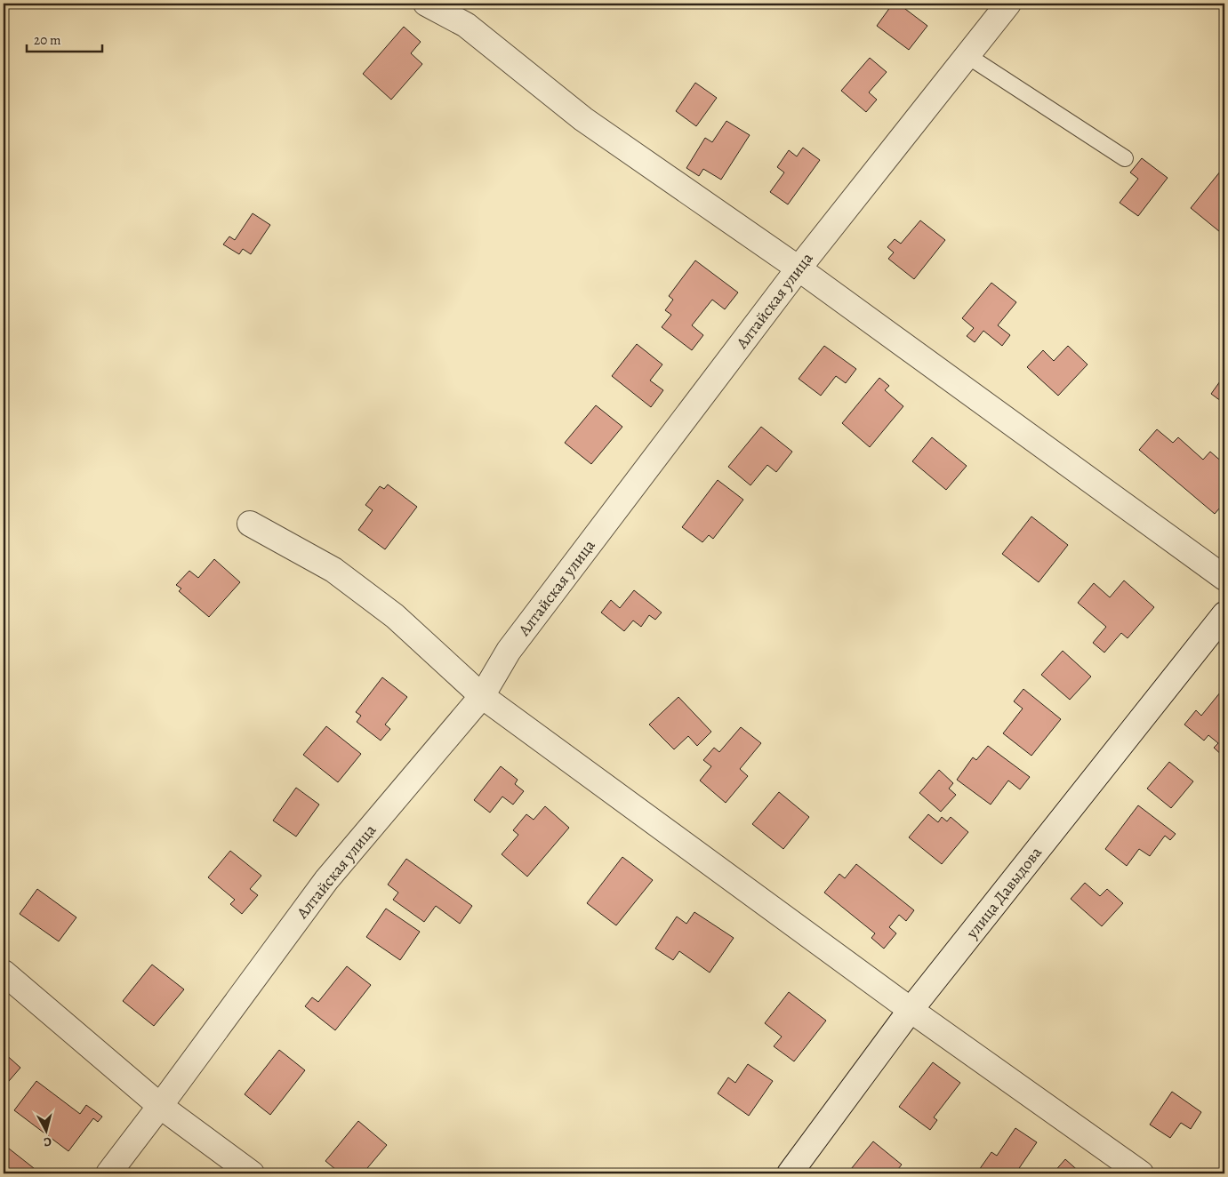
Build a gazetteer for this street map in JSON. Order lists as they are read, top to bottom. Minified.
{"streets":{"street":["Алтайская улица","улица Давыдова"]},"scale_bar":"20 m","north":"bottom"}
